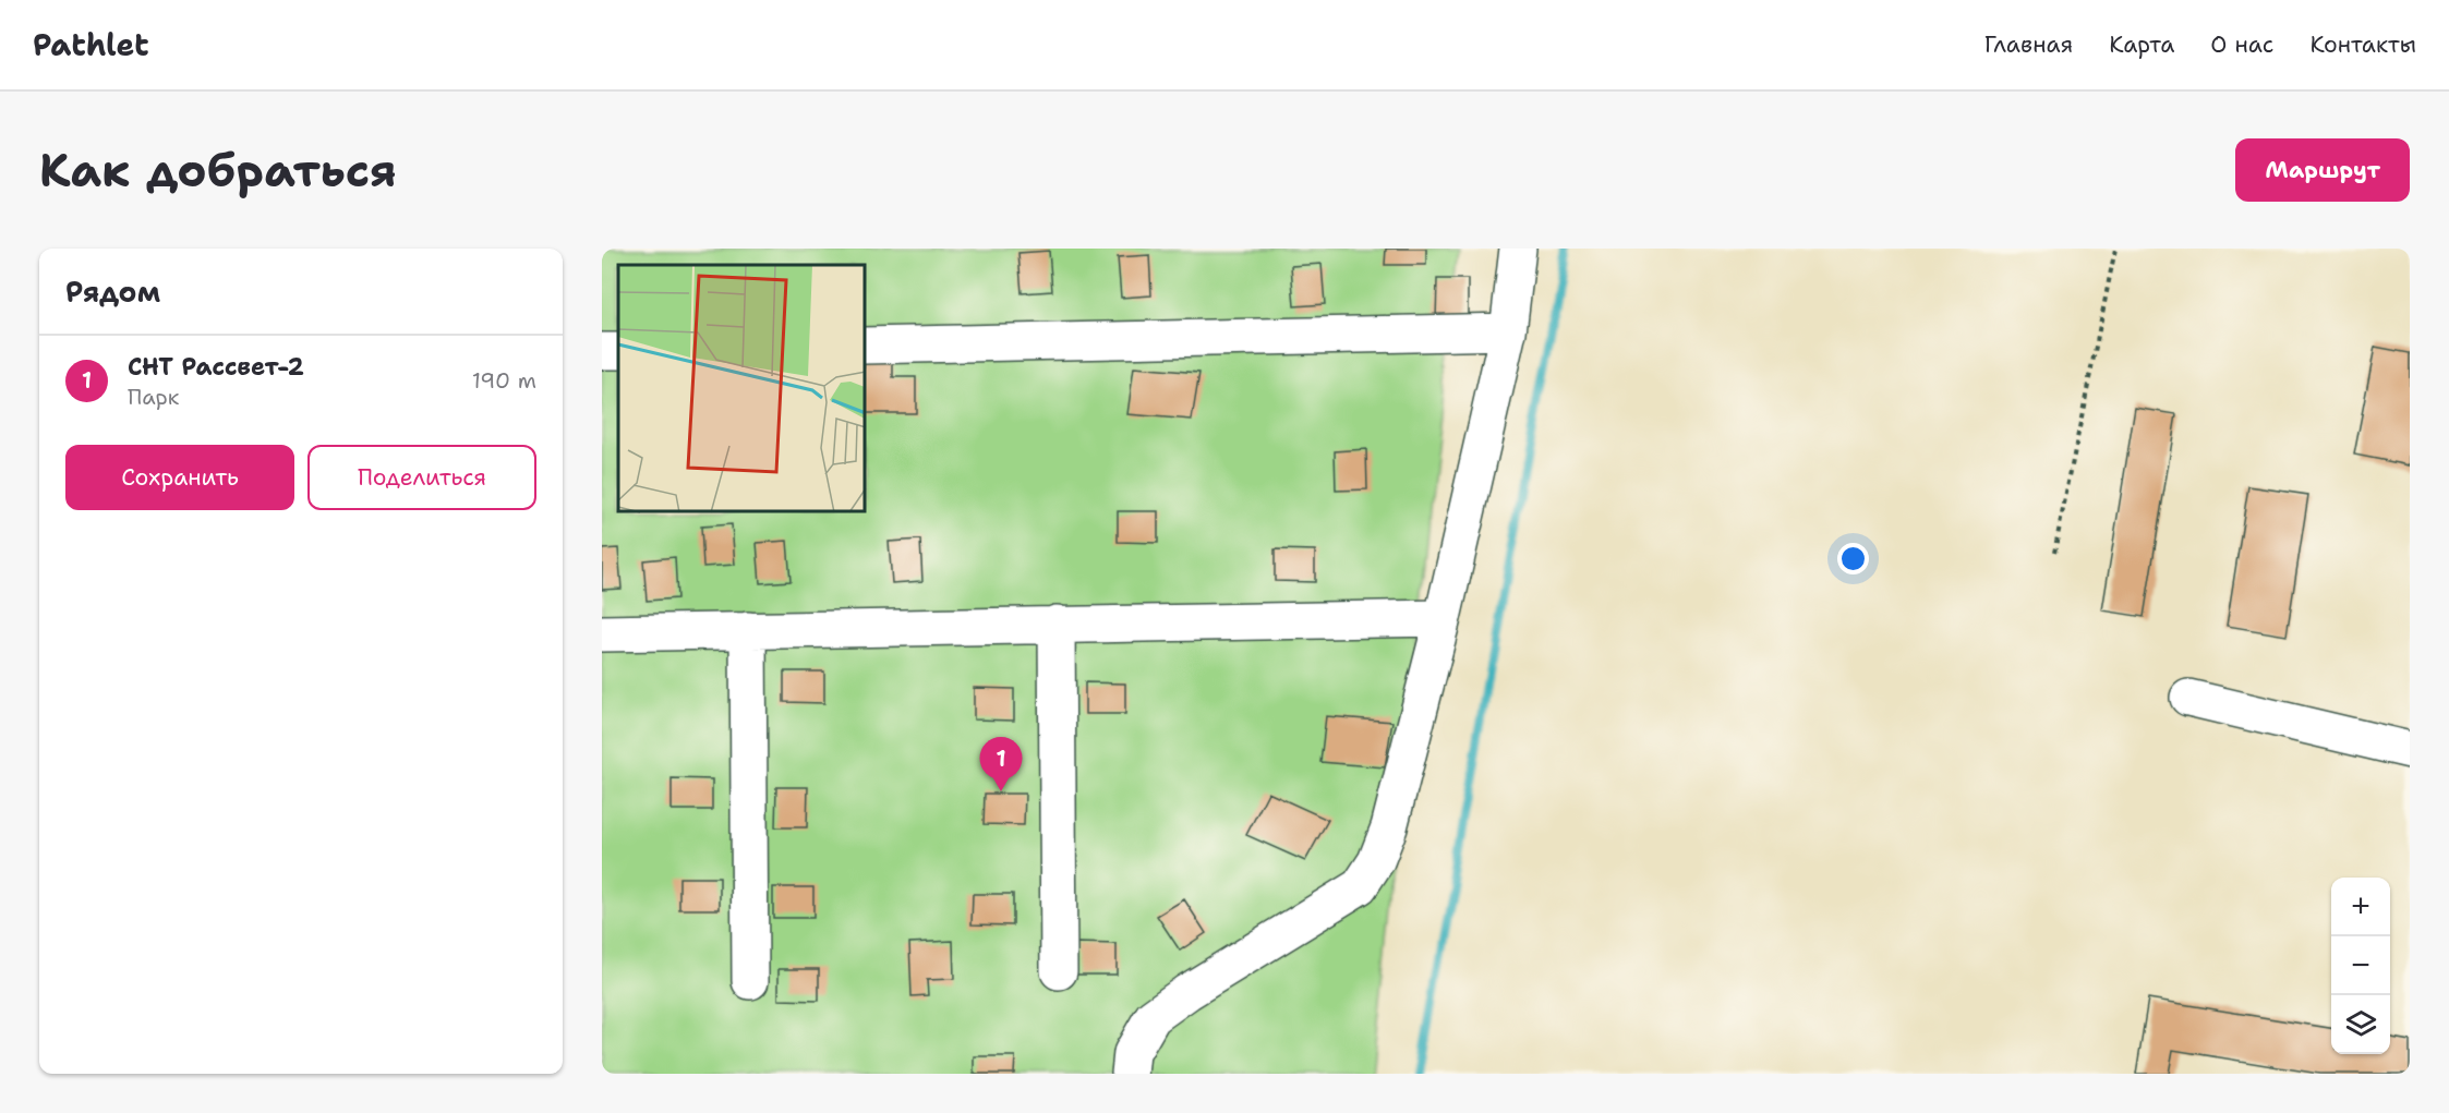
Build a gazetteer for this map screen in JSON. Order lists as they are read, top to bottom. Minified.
{"page":{"header":"Pathlet","nav":["Главная","Карта","О нас","Контакты"],"buttons":["Маршрут",["Сохранить","Поделиться"]],"title":"Как добраться","heading":"Рядом","list":[{"mark":"1","name":"СНТ Рассвет-2","note":"Парк","value":"190 m"}],"pins":"1","map_buttons":["+","−"]}}
